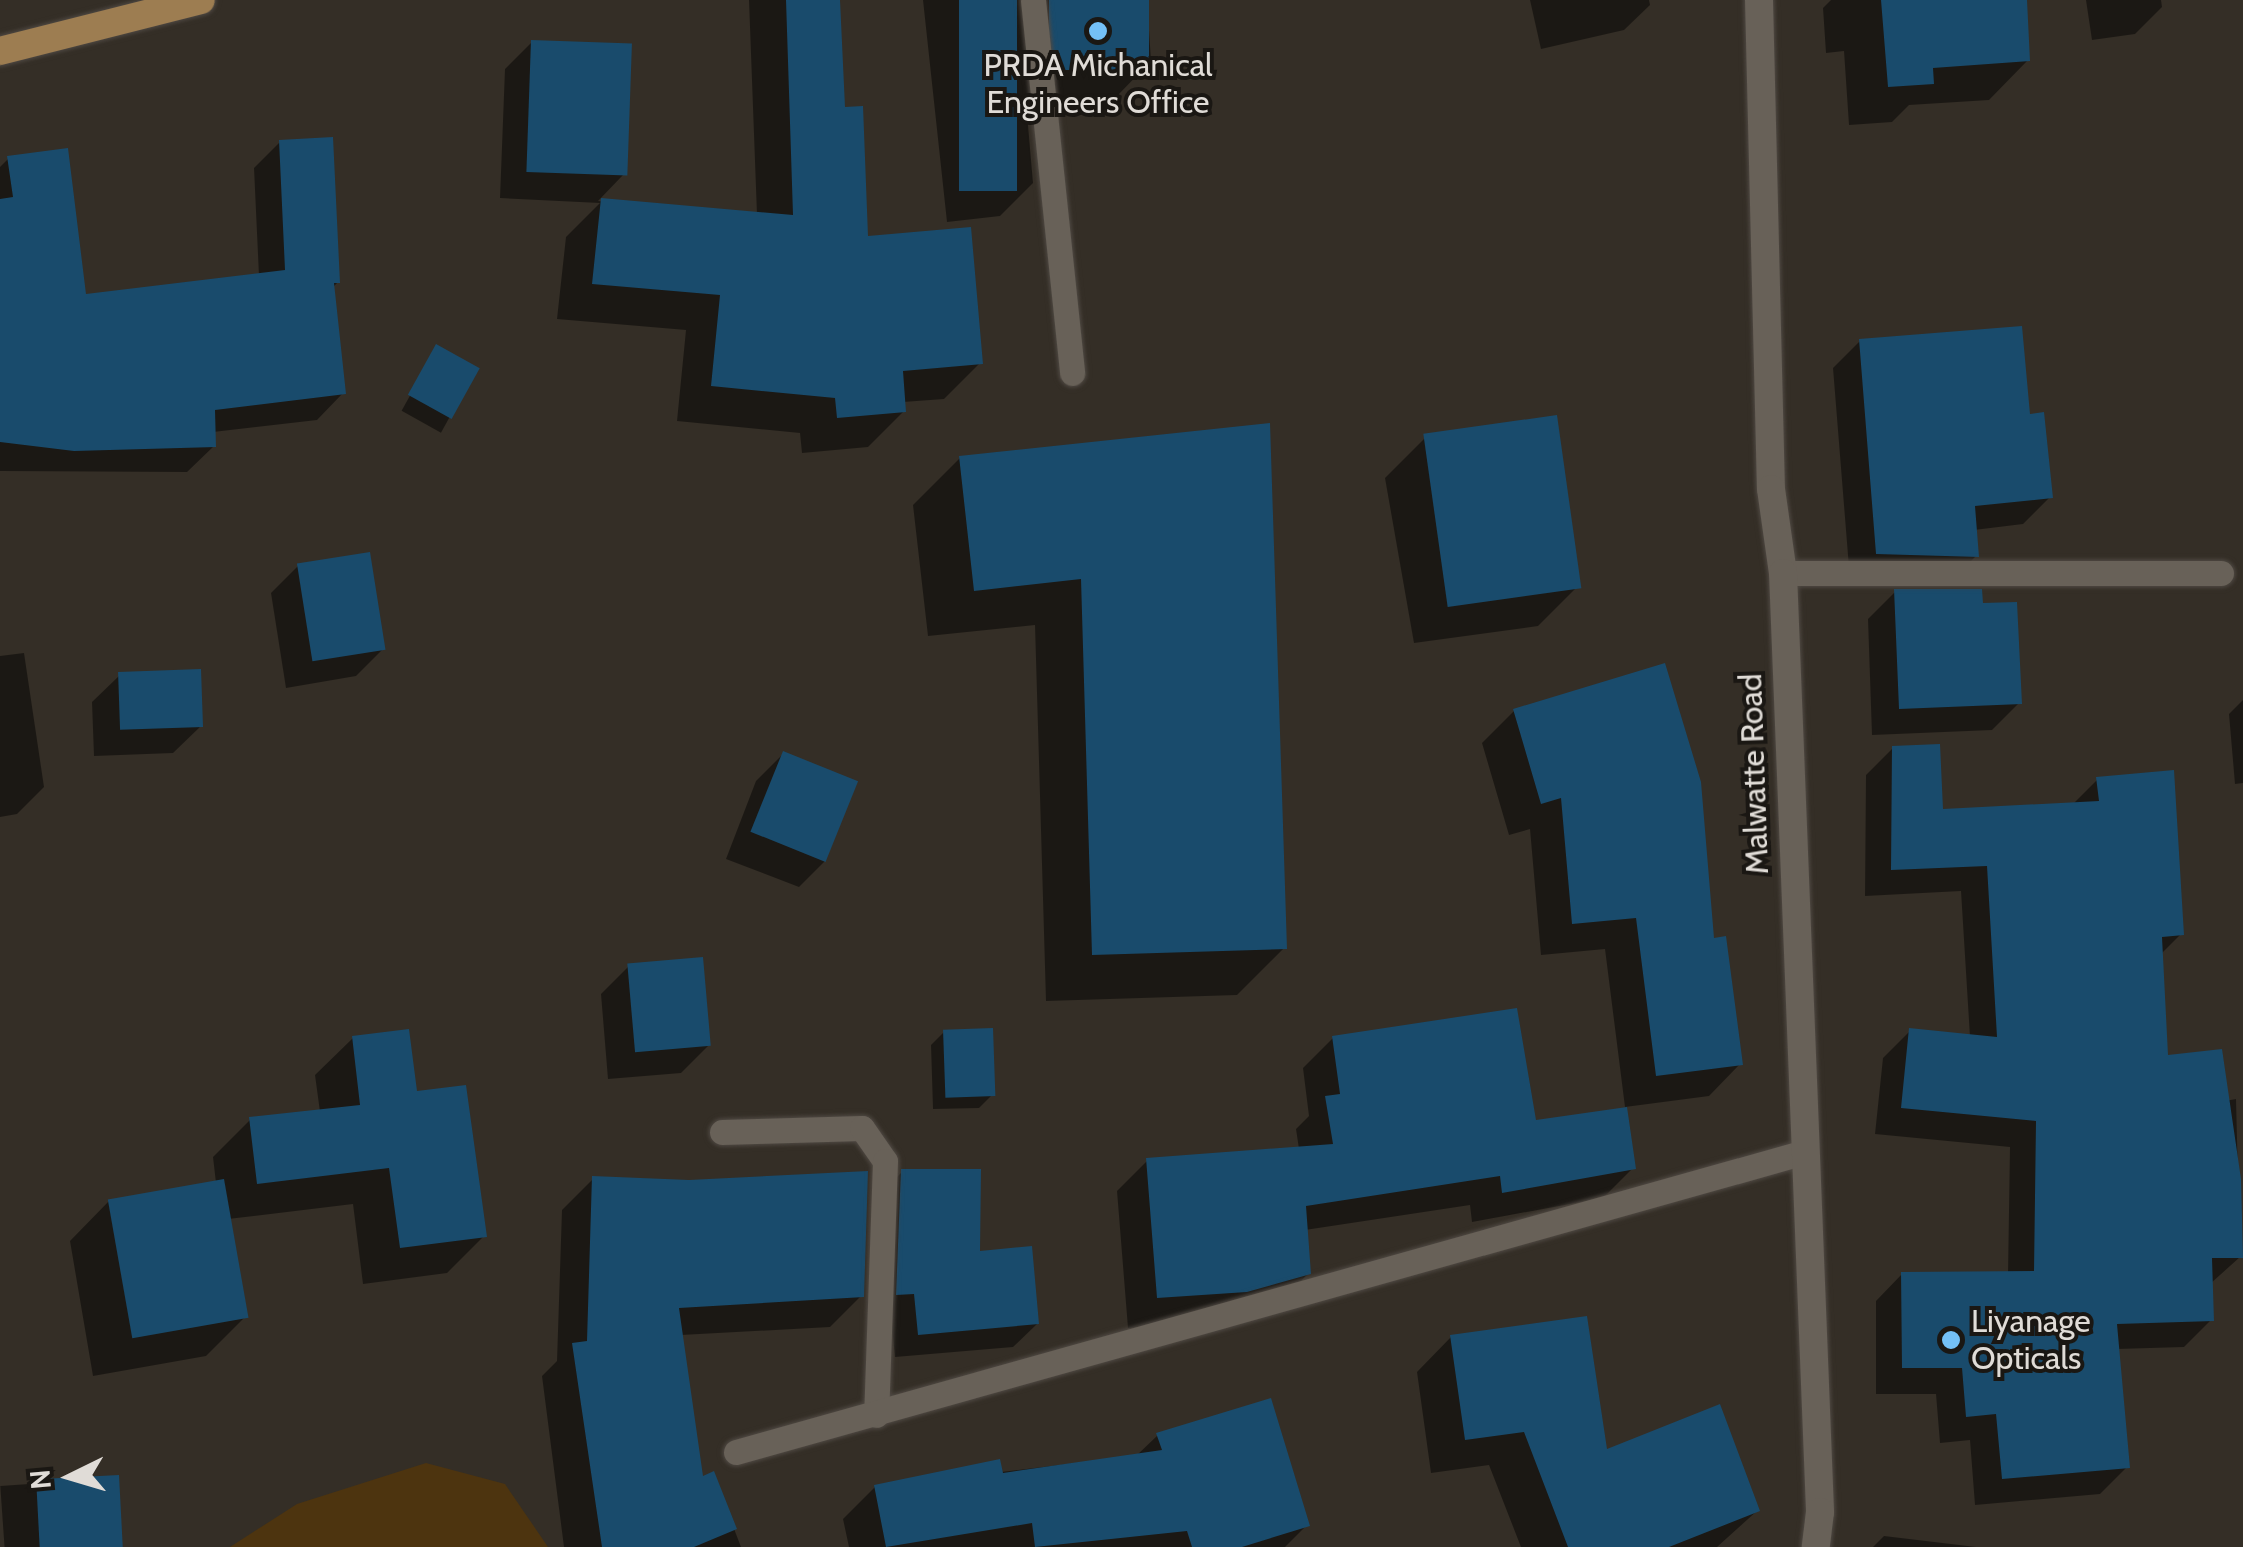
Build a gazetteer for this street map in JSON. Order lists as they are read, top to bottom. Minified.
{"streets":{"street":["Malwatte Road"]},"places":["PRDA Michanical Engineers Office","Liyanage Opticals"],"north":"left"}
